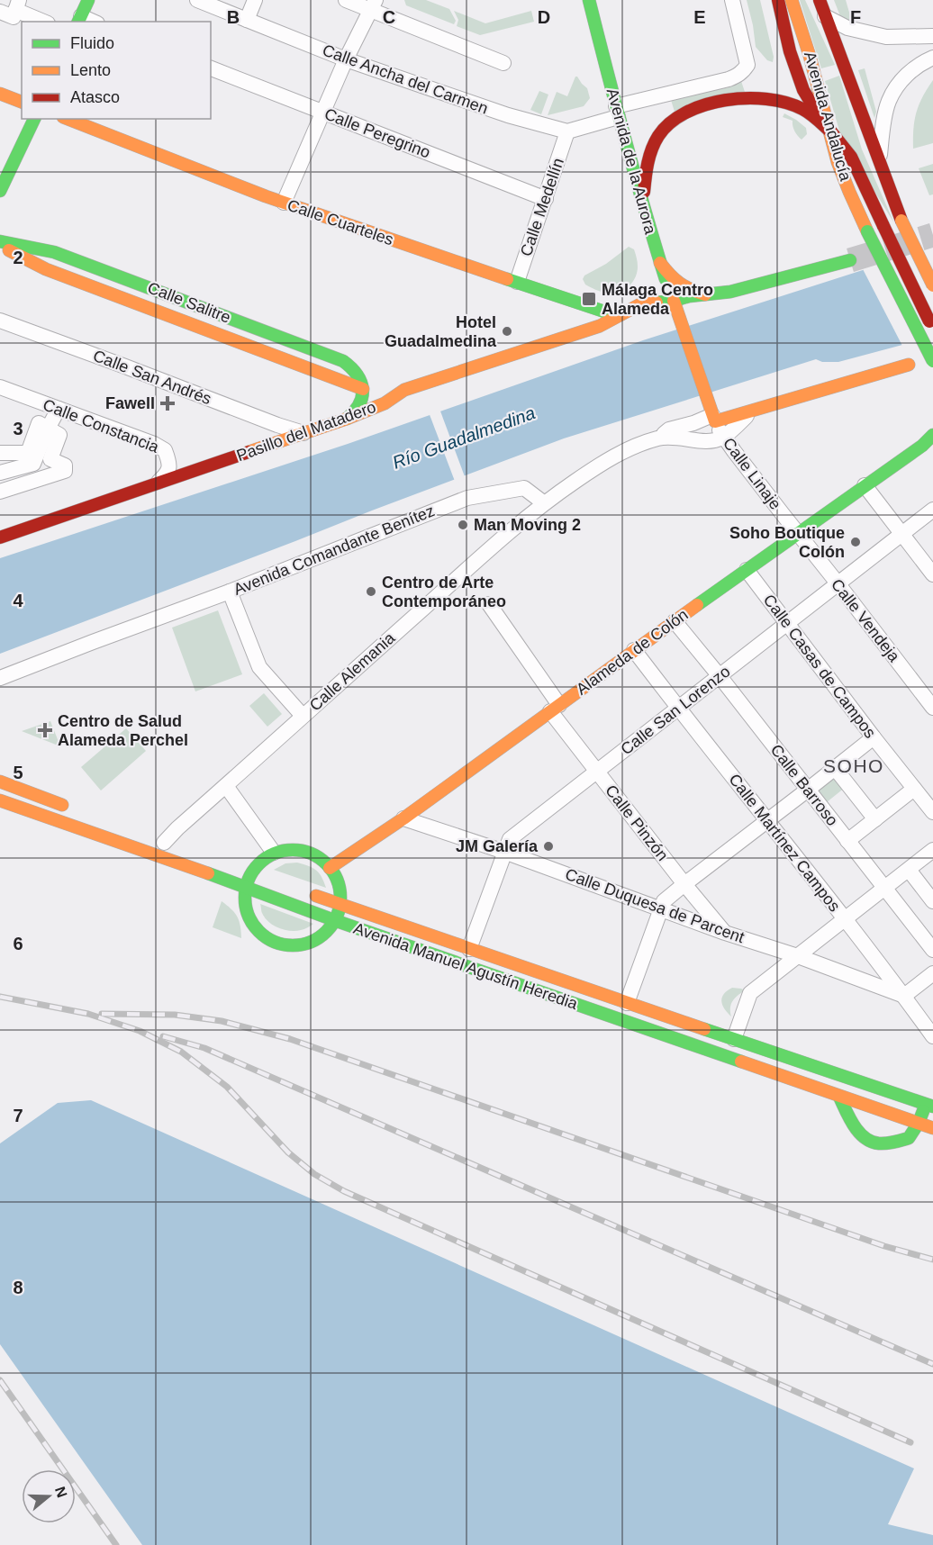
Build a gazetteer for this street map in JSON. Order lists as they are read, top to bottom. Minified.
{"streets":{"main road":["Avenida Andalucía","Avenida de la Aurora","Calle Cuarteles","Calle Salitre","Pasillo del Matadero","Alameda de Colón","Avenida Manuel Agustín Heredia"],"street":["Calle Ancha del Carmen","Calle Peregrino","Calle Medellín","Calle San Andrés","Calle Constancia","Calle Linaje","Avenida Comandante Benítez","Calle Vendeja","Calle Casas de Campos","Calle Alemania","Calle San Lorenzo","Calle Barroso","Calle Pinzón","Calle Martínez Campos","Calle Duquesa de Parcent"]},"crossings":[["Calle Ancha del Carmen","Calle Medellín"],["Calle Peregrino","Calle Medellín"],["Avenida de la Aurora","Pasillo del Matadero"],["Avenida de la Aurora","Calle Linaje"],["Calle Medellín","Calle Cuarteles"],["Calle Cuarteles","Pasillo del Matadero"],["Calle San Andrés","Pasillo del Matadero"],["Calle Constancia","Pasillo del Matadero"],["Calle Linaje","Calle Vendeja"],["Calle Linaje","Alameda de Colón"],["Avenida Comandante Benítez","Calle Alemania"],["Calle Vendeja","Alameda de Colón"],["Calle Vendeja","Calle San Lorenzo"],["Alameda de Colón","Calle Casas de Campos"],["Alameda de Colón","Calle Barroso"],["Alameda de Colón","Calle Pinzón"],["Alameda de Colón","Calle Martínez Campos"],["Alameda de Colón","Calle Duquesa de Parcent"],["Calle Casas de Campos","Calle San Lorenzo"],["Calle San Lorenzo","Calle Barroso"],["Calle San Lorenzo","Calle Pinzón"],["Calle San Lorenzo","Calle Martínez Campos"],["Calle San Lorenzo","Calle Duquesa de Parcent"],["Calle San Lorenzo","Avenida Manuel Agustín Heredia"],["Calle Pinzón","Calle Duquesa de Parcent"],["Calle Martínez Campos","Calle Duquesa de Parcent"]],"districts":["SOHO"],"water":["Río Guadalmedina"],"places":{"transit":["Málaga Centro Alameda"],"other":["Hotel Guadalmedina","Man Moving 2","Soho Boutique Colón","Centro de Arte Contemporáneo","JM Galería"],"health":["Fawell","Centro de Salud Alameda Perchel"]},"legend":["Fluido","Lento","Atasco"],"north":"right","grid":{"columns":["B","C","D","E","F"],"rows":["2","3","4","5","6","7","8"]}}
